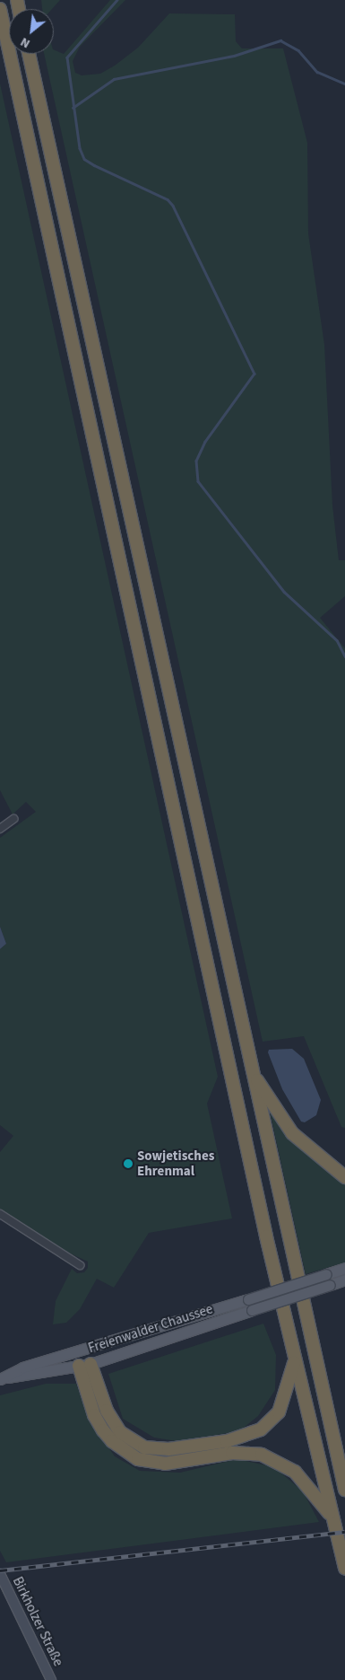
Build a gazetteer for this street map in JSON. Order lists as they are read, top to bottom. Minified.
{"streets":{"main road":["Freienwalder Chaussee","Birkholzer Straße"]},"places":["Sowjetisches Ehrenmal"],"north":"bottom left"}
